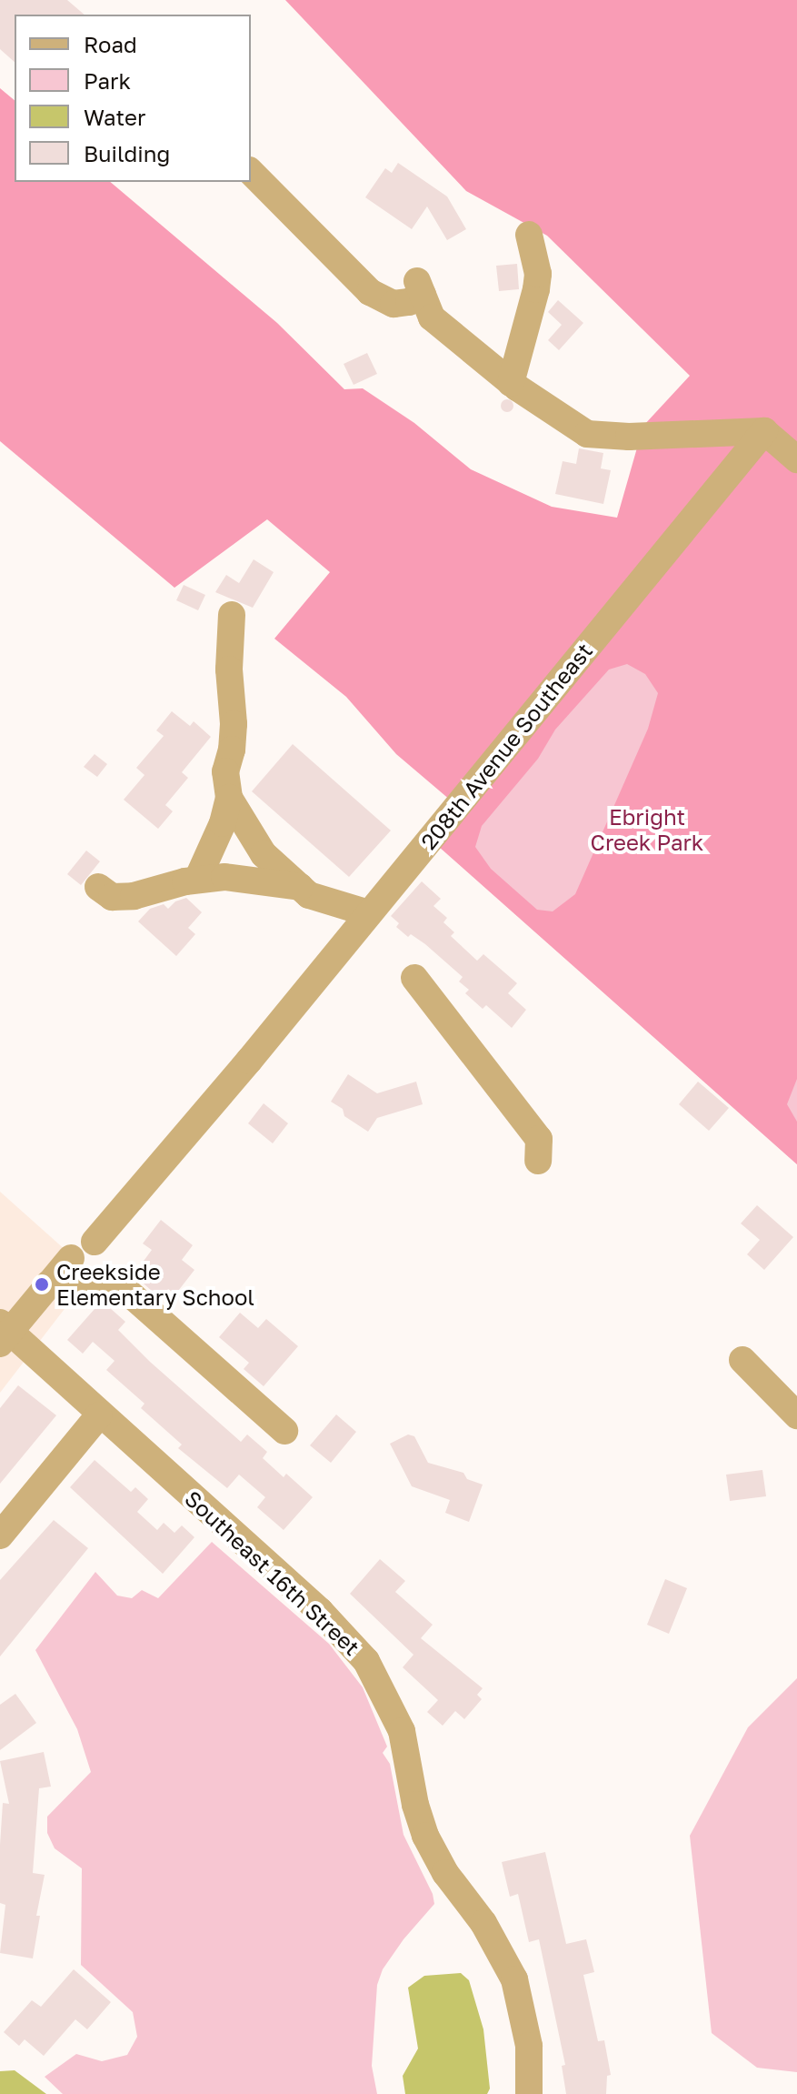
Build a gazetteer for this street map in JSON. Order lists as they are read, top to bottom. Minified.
{"streets":{"street":["208th Avenue Southeast","Southeast 16th Street"]},"parks":["Ebright Creek Park"],"places":["Creekside Elementary School"],"legend":["Road","Park","Water","Building"]}
